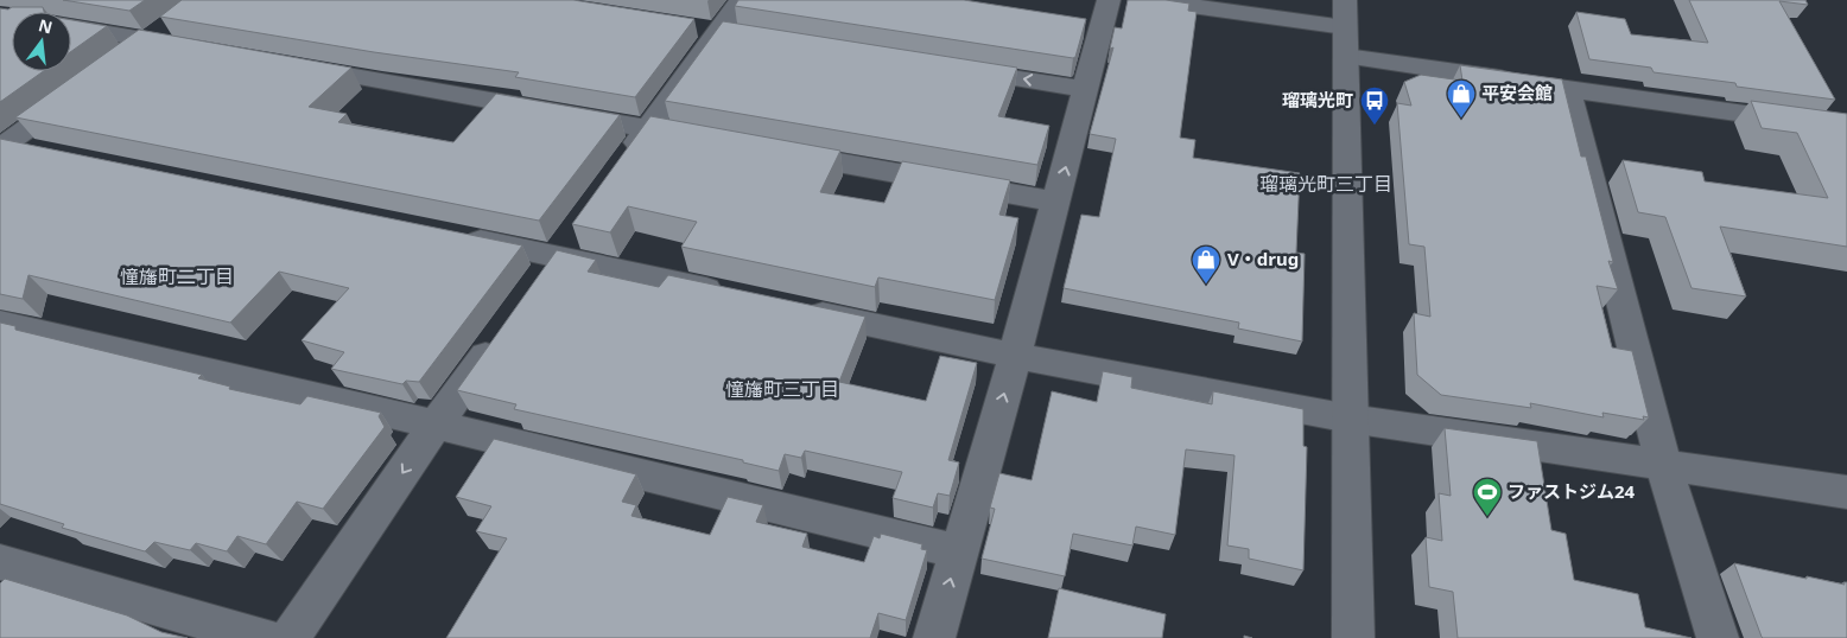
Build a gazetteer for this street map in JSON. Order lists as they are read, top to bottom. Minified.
{"districts":["瑠璃光町三丁目","憧旛町二丁目","憧旛町三丁目"],"places":{"shop":["平安会館","V・drug"],"bus stop":["瑠璃光町"],"sports":["ファストジム24"]},"north":"top"}
